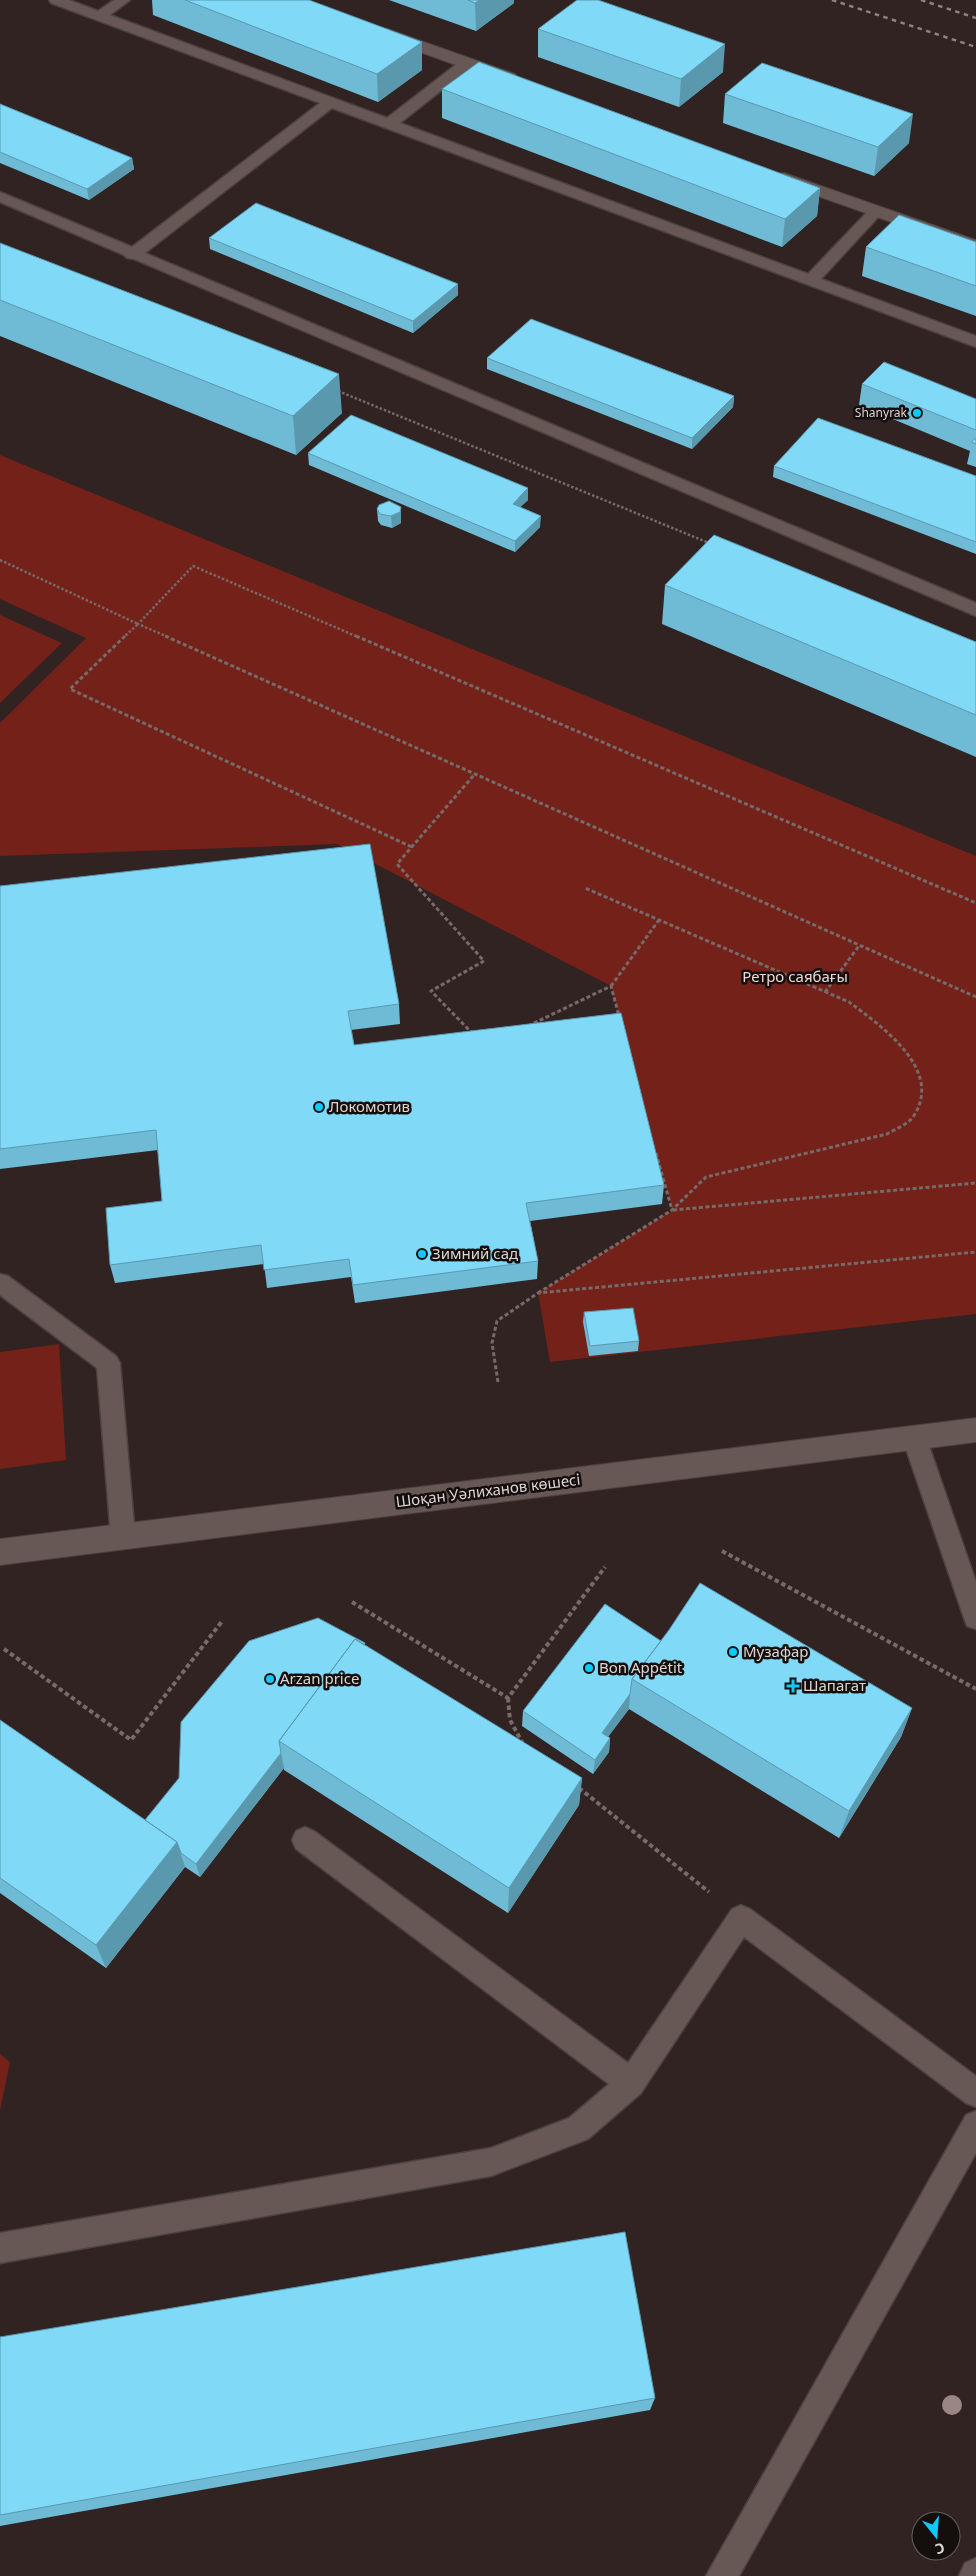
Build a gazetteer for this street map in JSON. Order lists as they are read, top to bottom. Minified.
{"streets":{"street":["Шоқан Уәлиханов көшесі"]},"parks":["Ретро саябағы"],"places":{"other":["Shanyrak","Локомотив","Зимний сад","Музафар","Bon Appétit","Arzan price"],"health":["Шапагат"]},"north":"bottom"}
